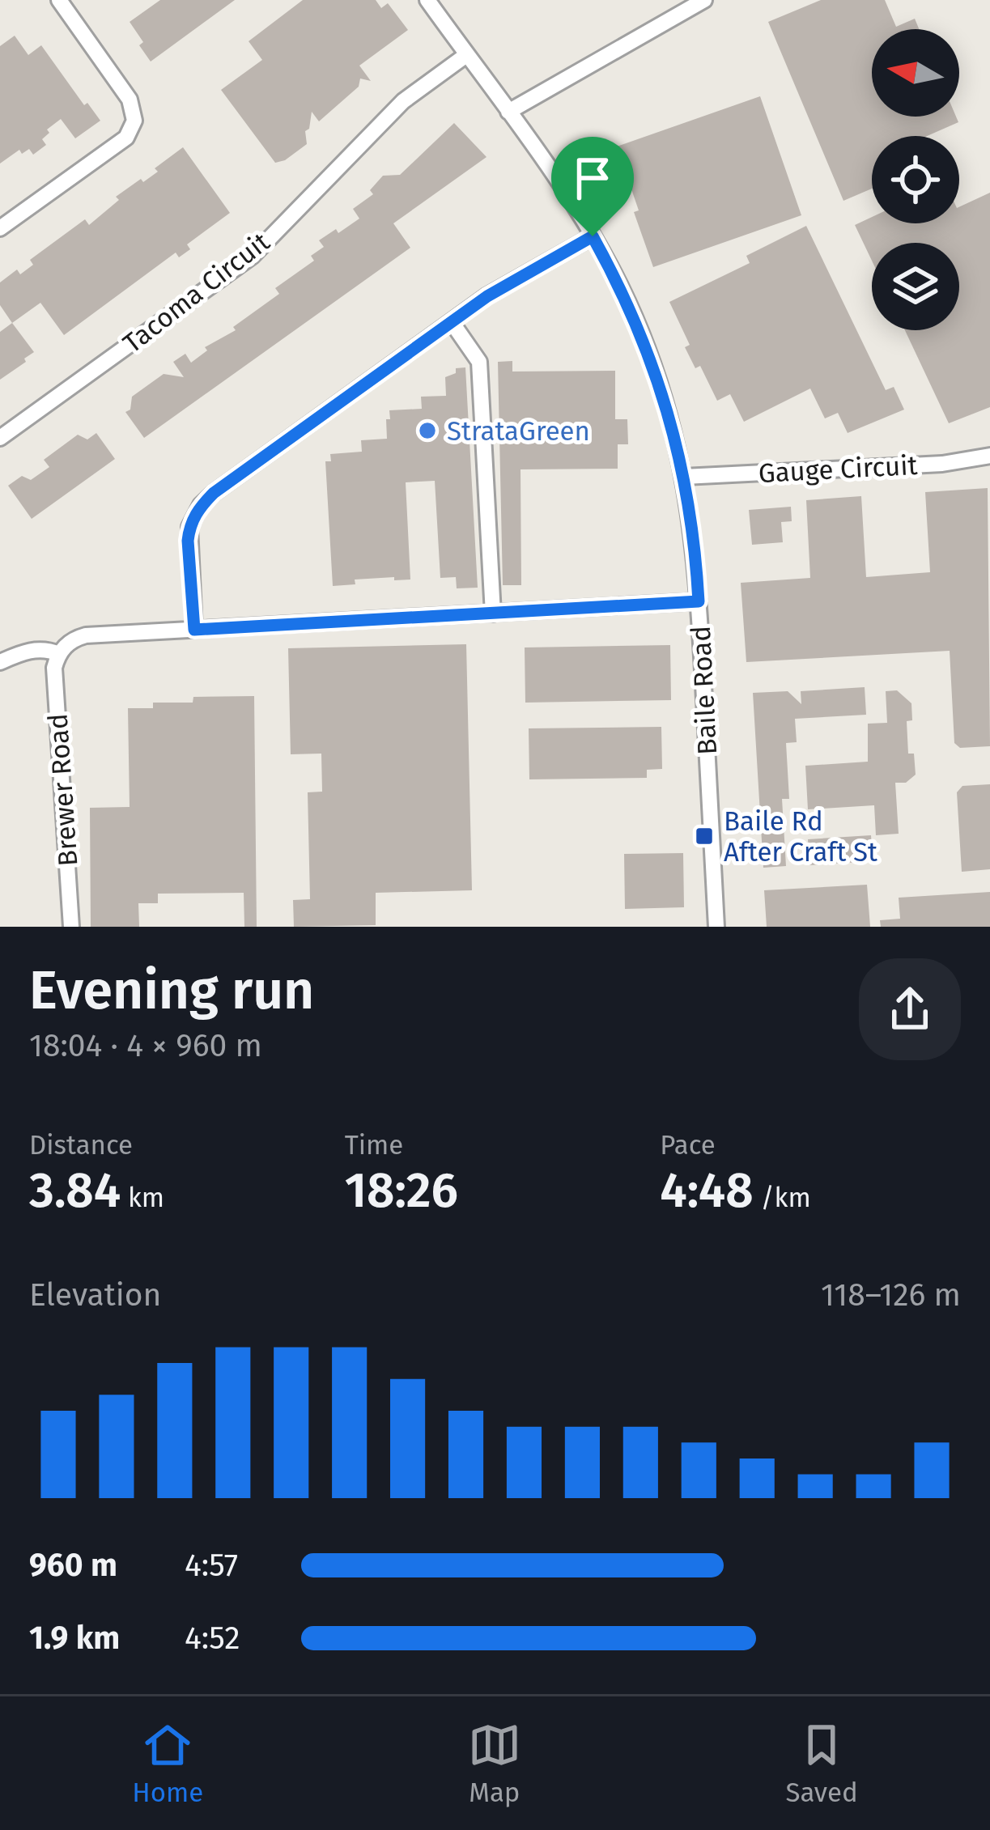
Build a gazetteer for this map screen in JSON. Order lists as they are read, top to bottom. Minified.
{"streets":{"street":["Tacoma Circuit","Gauge Circuit","Baile Road","Brewer Road"]},"crossings":[["Tacoma Circuit","Baile Road"],["Gauge Circuit","Baile Road"]],"places":{"other":["StrataGreen"],"transit":["Baile Rd After Craft St"]},"north":"left","page":{"heading":["Evening run","18:04 · 4 × 960 m"],"stats":[["Distance","3.84 km"],["Time","18:26"],["Pace","4:48 /km"]],"chart":["Elevation","118–126 m"],"list":[{"name":"960 m","note":"4:57"},{"name":"1.9 km","note":"4:52"}],"tabs":["Home","Map","Saved"]}}
